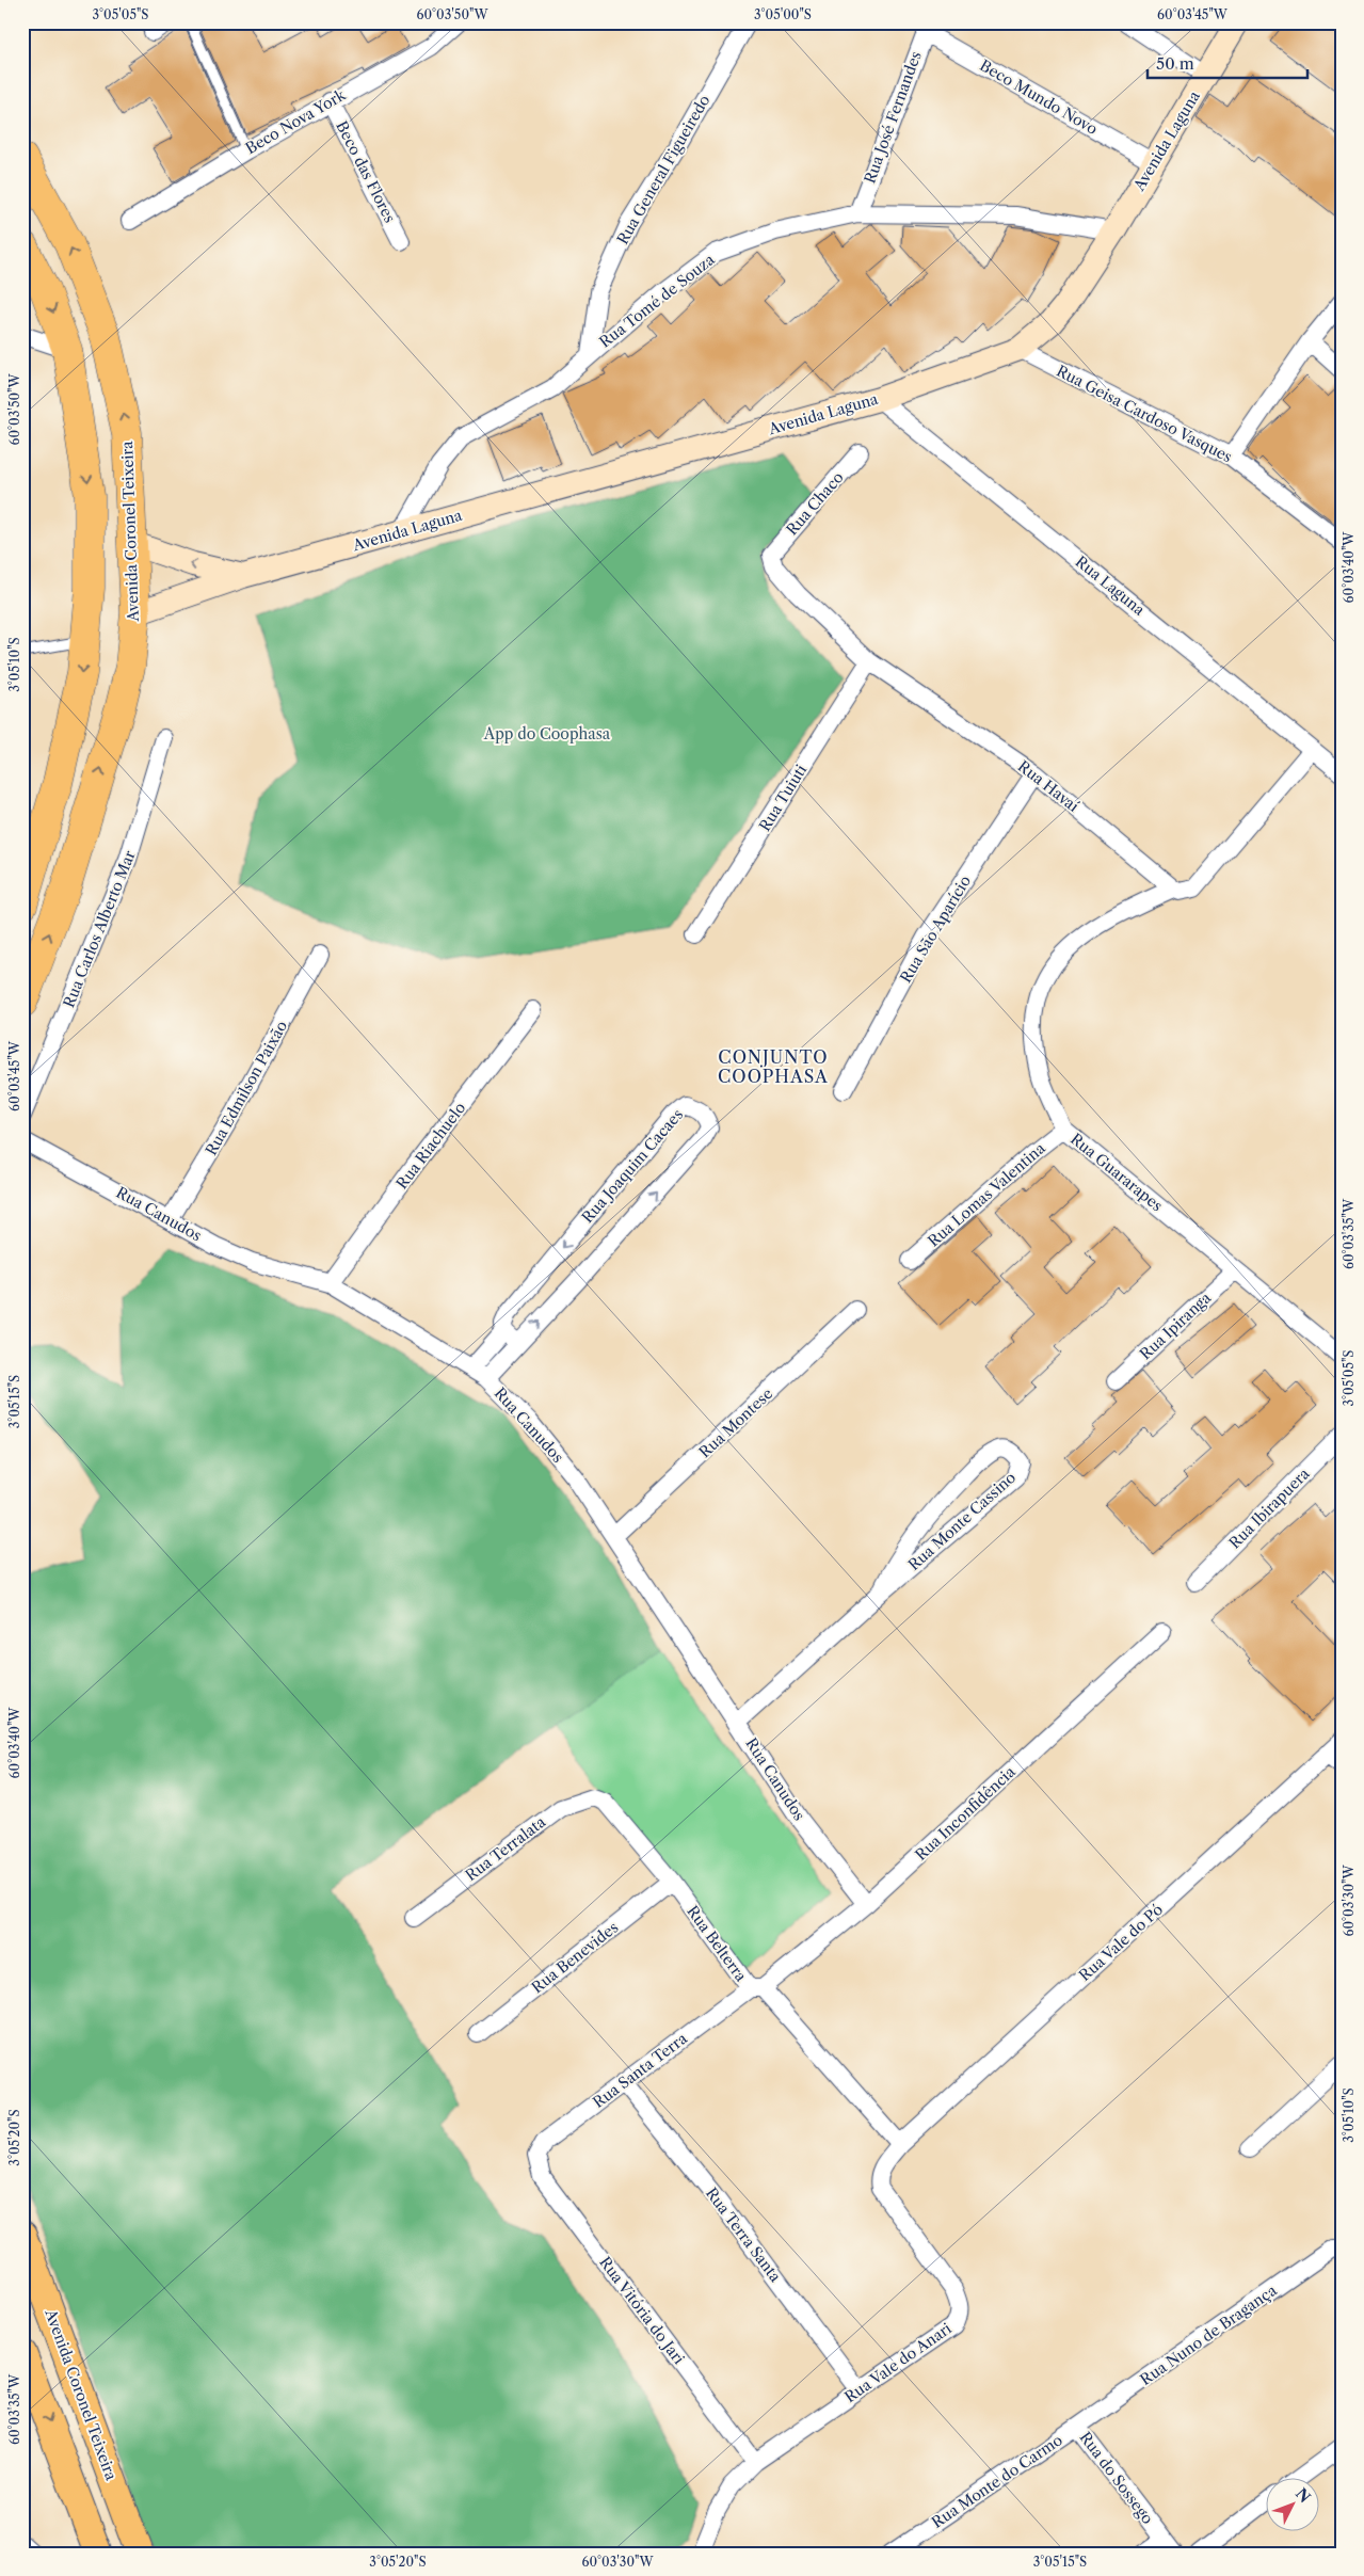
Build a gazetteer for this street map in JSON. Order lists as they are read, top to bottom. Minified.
{"streets":{"highway":["Avenida Coronel Teixeira"],"main road":["Avenida Laguna"],"street":["Beco Mundo Novo","Rua José Fernandes","Beco Nova York","Rua General Figueiredo","Beco das Flores","Rua Tomé de Souza","Rua Geisa Cardoso Vasques","Rua Chaco","Rua Laguna","Rua Havaí","Rua Tuiuti","Rua Carlos Alberto Mar","Rua São Aparício","Rua Edmilson Paixão","Rua Riachuelo","Rua Joaquim Cacaes","Rua Guararapes","Rua Lomas Valentina","Rua Canudos","Rua Ipiranga","Rua Montese","Rua Ibirapuera","Rua Monte Cassino","Rua Inconfidência","Rua Terralata","Rua Vale do Pó","Rua Belterra","Rua Benevides","Rua Santa Terra","Rua Terra Santa","Rua Vitória do Jari","Rua Nuno de Bragança","Rua Vale do Anari","Rua do Sossego","Rua Monte do Carmo"]},"crossings":[["Beco Mundo Novo","Rua José Fernandes"],["Beco Mundo Novo","Avenida Laguna"],["Rua José Fernandes","Rua Tomé de Souza"],["Beco Nova York","Beco das Flores"],["Avenida Laguna","Rua Tomé de Souza"],["Avenida Laguna","Rua Geisa Cardoso Vasques"],["Avenida Laguna","Avenida Coronel Teixeira"],["Avenida Laguna","Rua Laguna"],["Rua General Figueiredo","Rua Tomé de Souza"],["Rua Chaco","Rua Havaí"],["Rua Havaí","Rua Tuiuti"],["Rua Havaí","Rua São Aparício"],["Rua Havaí","Rua Guararapes"],["Rua Edmilson Paixão","Rua Canudos"],["Rua Riachuelo","Rua Canudos"],["Rua Joaquim Cacaes","Rua Canudos"],["Rua Guararapes","Rua Lomas Valentina"],["Rua Guararapes","Rua Ipiranga"],["Rua Canudos","Rua Montese"],["Rua Canudos","Rua Monte Cassino"],["Rua Canudos","Rua Inconfidência"],["Rua Inconfidência","Rua Belterra"],["Rua Inconfidência","Rua Santa Terra"],["Rua Terralata","Rua Belterra"],["Rua Vale do Pó","Rua Belterra"],["Rua Vale do Pó","Rua Vale do Anari"],["Rua Belterra","Rua Benevides"],["Rua Belterra","Rua Santa Terra"],["Rua Belterra","Rua Vale do Anari"],["Rua Santa Terra","Rua Terra Santa"],["Rua Santa Terra","Rua Vitória do Jari"],["Rua Terra Santa","Rua Vale do Anari"],["Rua Vitória do Jari","Rua Vale do Anari"],["Rua Nuno de Bragança","Rua do Sossego"],["Rua Nuno de Bragança","Rua Monte do Carmo"],["Rua do Sossego","Rua Monte do Carmo"]],"districts":["CONJUNTO COOPHASA"],"parks":["App do Coophasa"],"scale_bar":"50 m","north":"top right","coordinates":["3°05'05\"S","60°03'50\"W","3°05'00\"S","60°03'45\"W","60°03'40\"W","3°05'10\"S","60°03'35\"W","3°05'15\"S","60°03'30\"W","3°05'20\"S"]}
